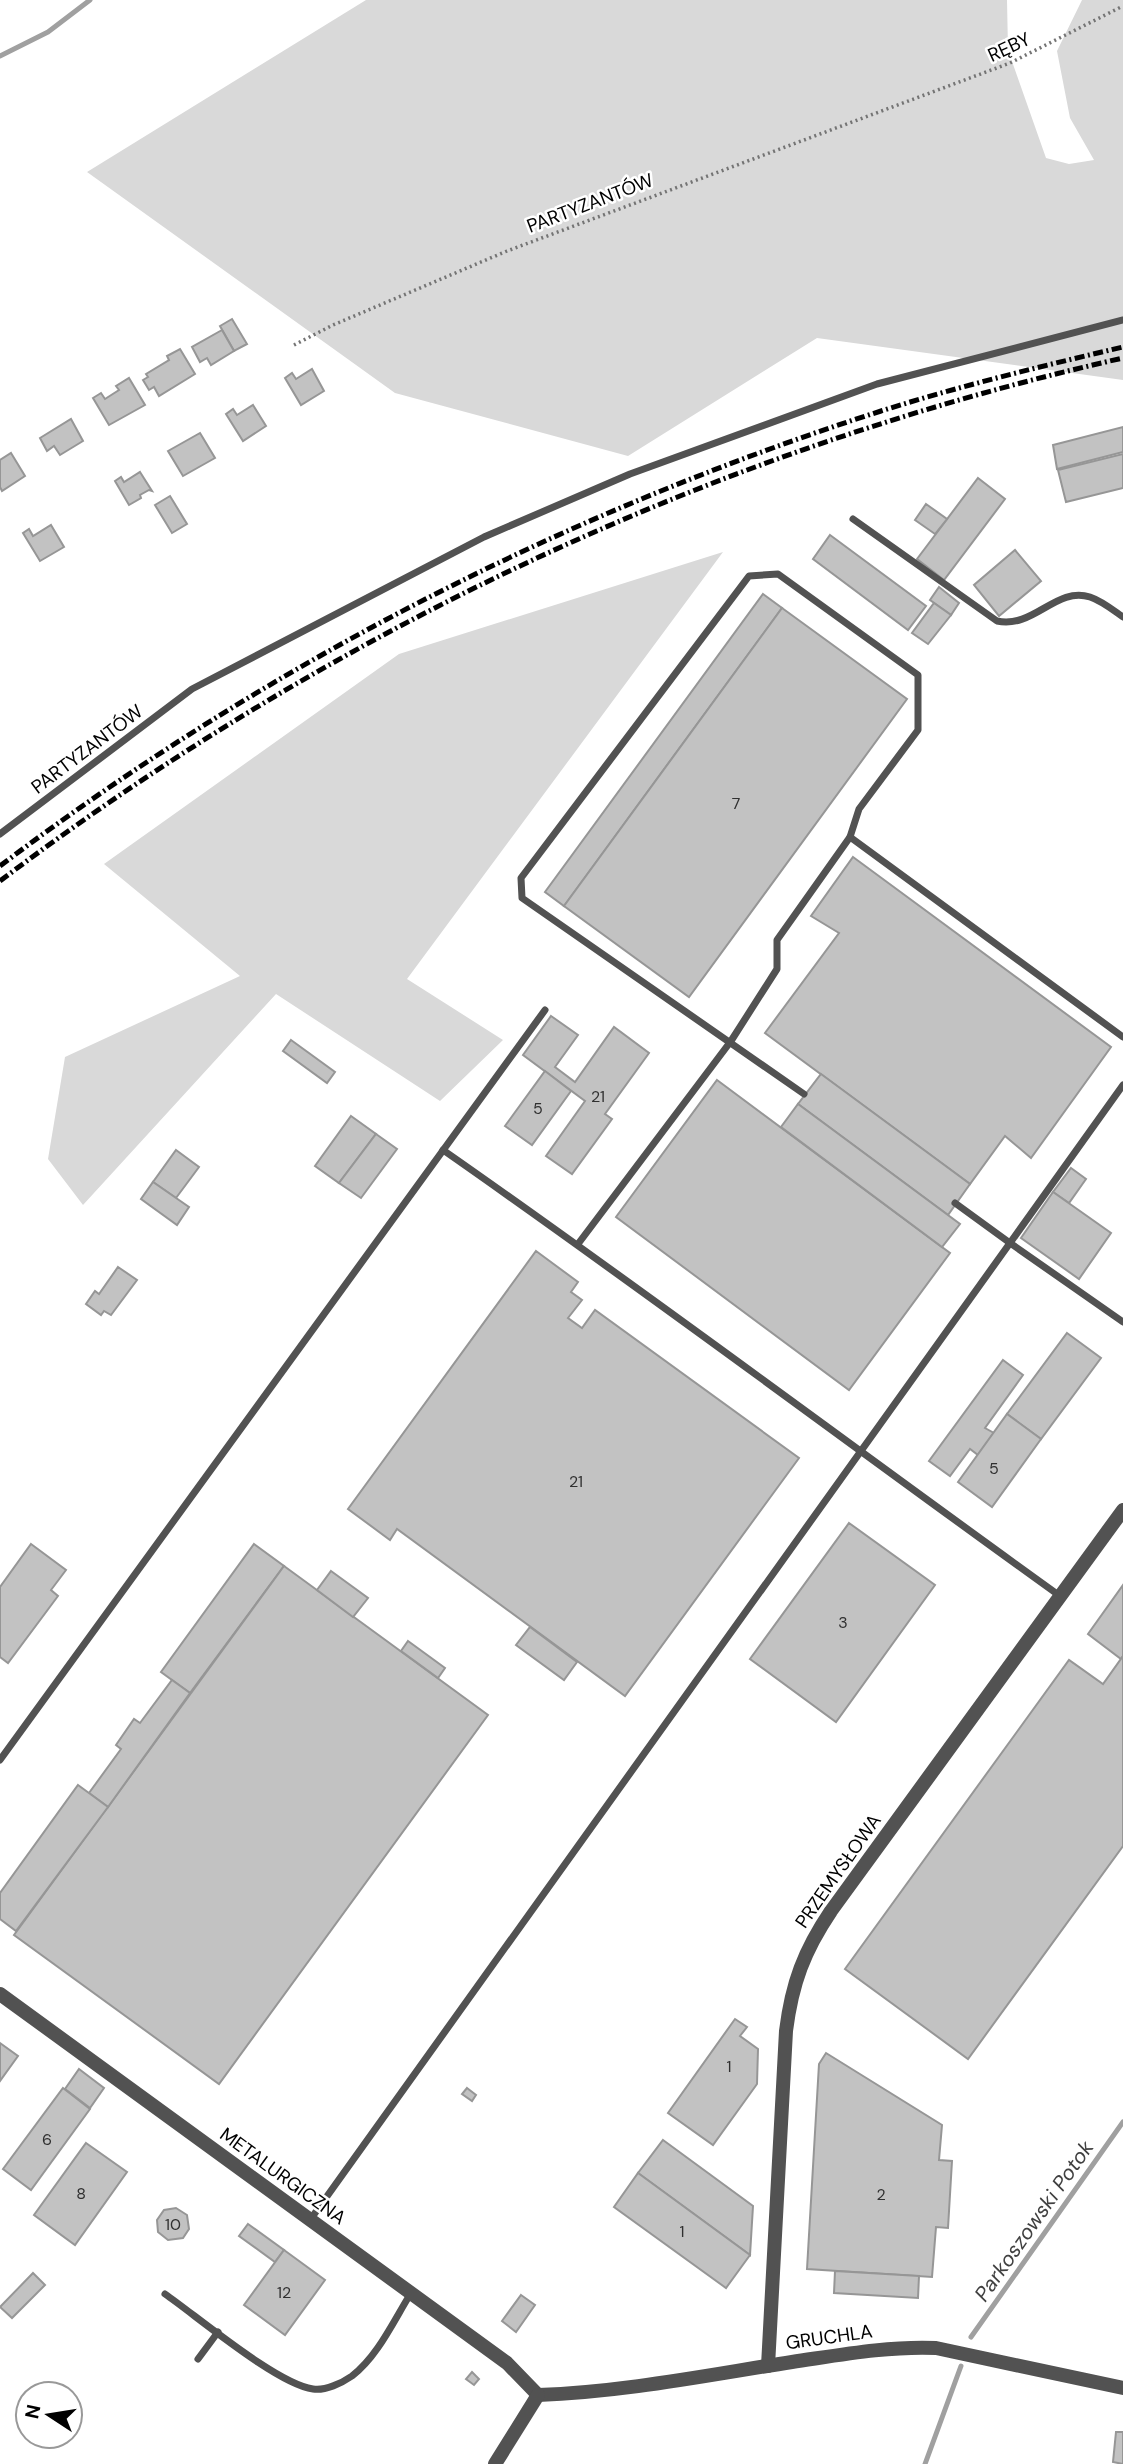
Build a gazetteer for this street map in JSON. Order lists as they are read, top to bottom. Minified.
{"streets":{"street":["PRZEMYSŁOWA","METALURGICZNA","GRUCHLA"],"lane":["PARTYZANTÓW"],"path":["RĘBY"]},"crossings":[["RĘBY","PARTYZANTÓW"],["PRZEMYSŁOWA","GRUCHLA"],["METALURGICZNA","GRUCHLA"]],"water":["Parkoszowski Potok"],"house_numbers":["7","21","5","5","21","3","1","6","8","2","10","1","12"],"north":"left"}
